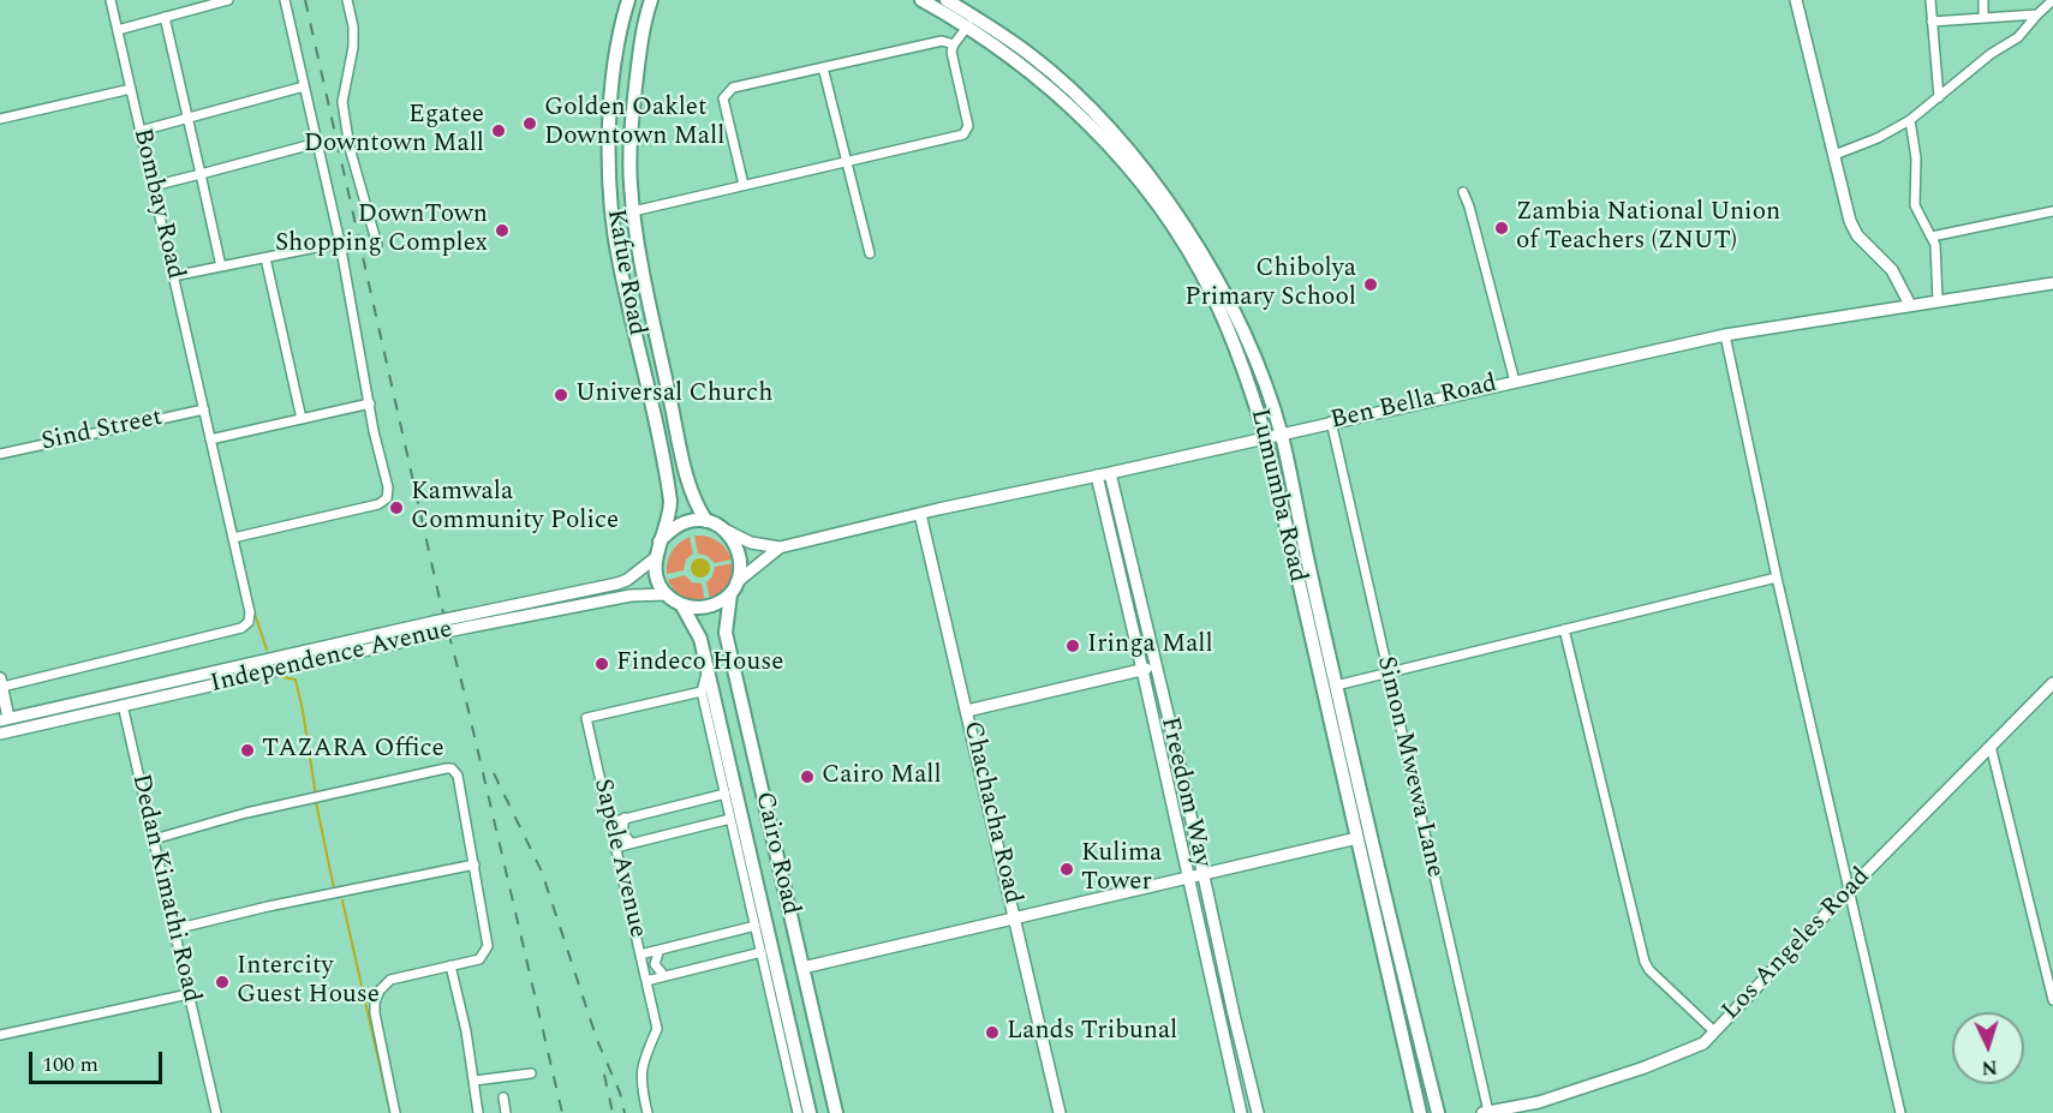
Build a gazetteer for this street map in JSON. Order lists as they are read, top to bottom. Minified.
{"streets":{"main road":["Kafue Road","Ben Bella Road","Lumumba Road","Independence Avenue","Freedom Way","Chachacha Road","Cairo Road","Los Angeles Road"],"street":["Bombay Road","Sind Street","Simon Mwewa Lane","Sapele Avenue","Dedan Kimathi Road"]},"crossings":[["Bombay Road","Sind Street"],["Kafue Road","Ben Bella Road"],["Kafue Road","Independence Avenue"],["Kafue Road","Cairo Road"],["Ben Bella Road","Lumumba Road"],["Ben Bella Road","Independence Avenue"],["Ben Bella Road","Simon Mwewa Lane"],["Ben Bella Road","Freedom Way"],["Ben Bella Road","Chachacha Road"],["Ben Bella Road","Cairo Road"],["Independence Avenue","Cairo Road"],["Independence Avenue","Dedan Kimathi Road"],["Simon Mwewa Lane","Los Angeles Road"]],"places":["Golden Oaklet Downtown Mall","Egatee Downtown Mall","Zambia National Union of Teachers (ZNUT)","DownTown Shopping Complex","Chibolya Primary School","Universal Church","Kamwala Community Police","Iringa Mall","Findeco House","TAZARA Office","Cairo Mall","Kulima Tower","Intercity Guest House","Lands Tribunal"],"scale_bar":"100 m","north":"bottom"}
